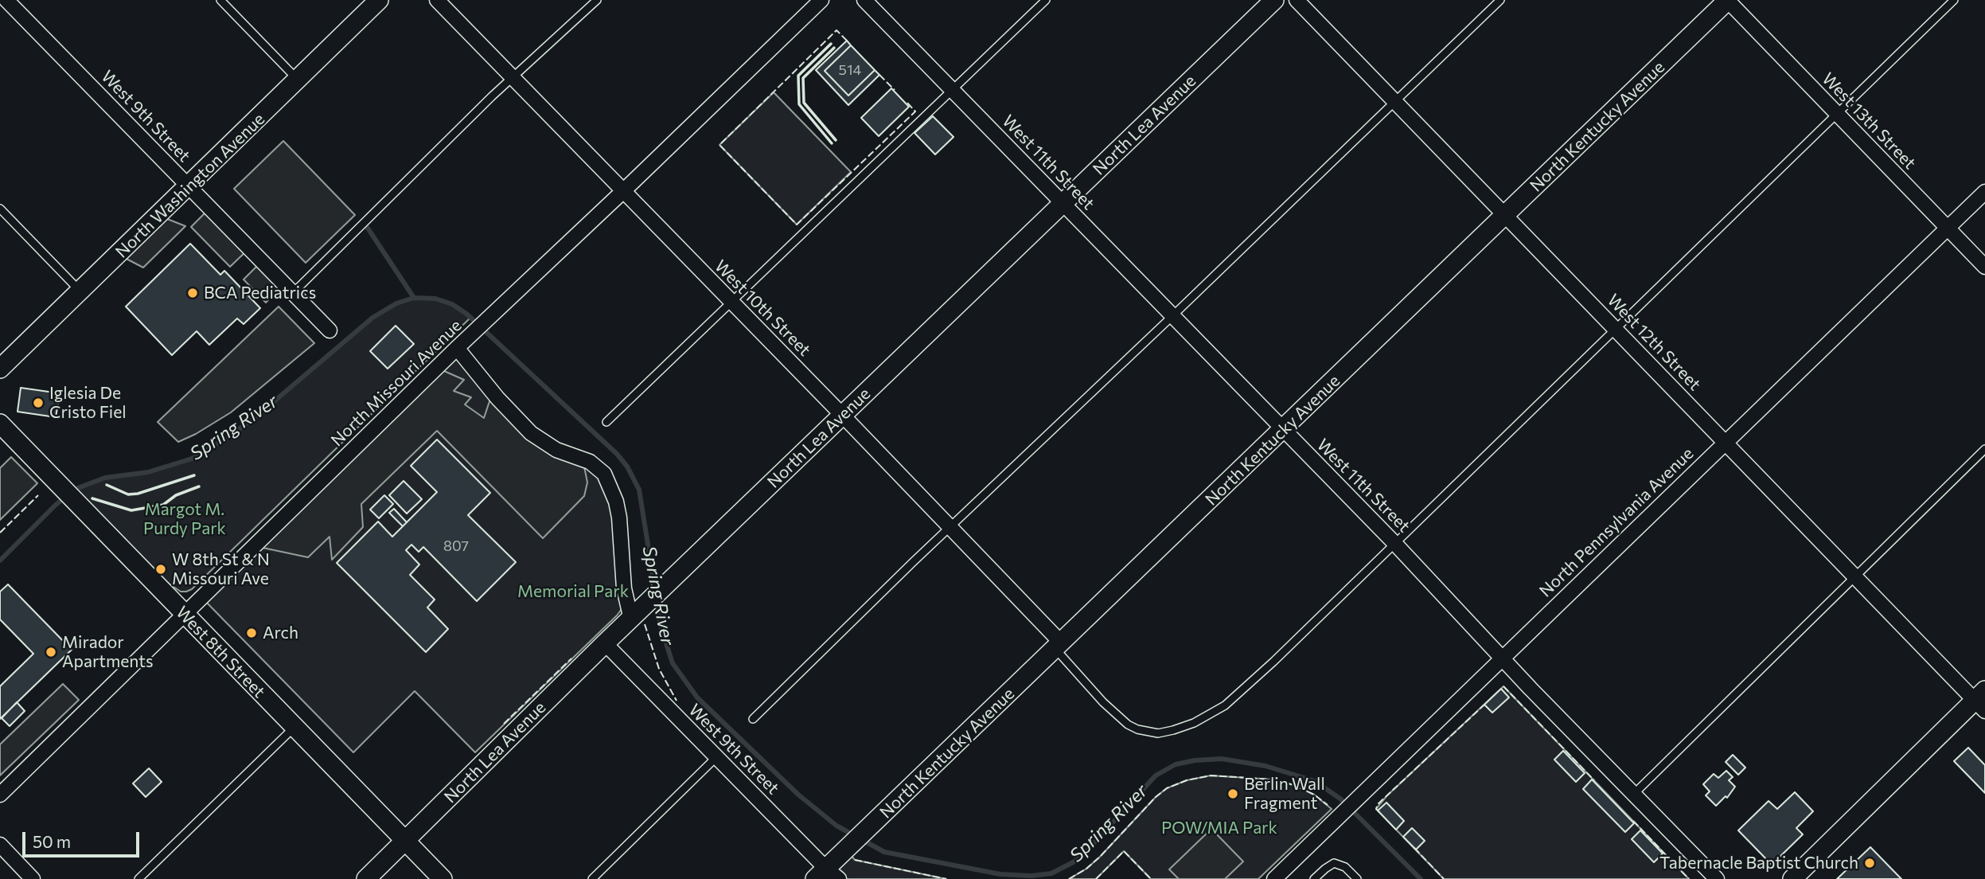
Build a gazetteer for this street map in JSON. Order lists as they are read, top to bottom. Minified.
{"streets":{"street":["West 9th Street","West 13th Street","North Lea Avenue","North Kentucky Avenue","West 11th Street","North Washington Avenue","West 10th Street","West 12th Street","North Missouri Avenue","North Pennsylvania Avenue","West 8th Street"]},"crossings":[["West 9th Street","North Lea Avenue"],["West 9th Street","North Kentucky Avenue"],["West 9th Street","North Washington Avenue"],["West 13th Street","North Kentucky Avenue"],["West 13th Street","North Pennsylvania Avenue"],["North Lea Avenue","West 11th Street"],["North Lea Avenue","West 10th Street"],["North Lea Avenue","West 8th Street"],["North Kentucky Avenue","West 11th Street"],["North Kentucky Avenue","West 10th Street"],["North Kentucky Avenue","West 12th Street"],["West 11th Street","North Pennsylvania Avenue"],["West 10th Street","North Missouri Avenue"],["West 12th Street","North Pennsylvania Avenue"],["North Missouri Avenue","West 8th Street"]],"water":["Spring River"],"parks":["Margot M. Purdy Park","Memorial Park","POW/MIA Park"],"places":["BCA Pediatrics","Iglesia De Cristo Fiel","W 8th St & N Missouri Ave","Arch","Mirador Apartments","Berlin Wall Fragment","Tabernacle Baptist Church"],"house_numbers":["514","807"],"scale_bar":"50 m"}
